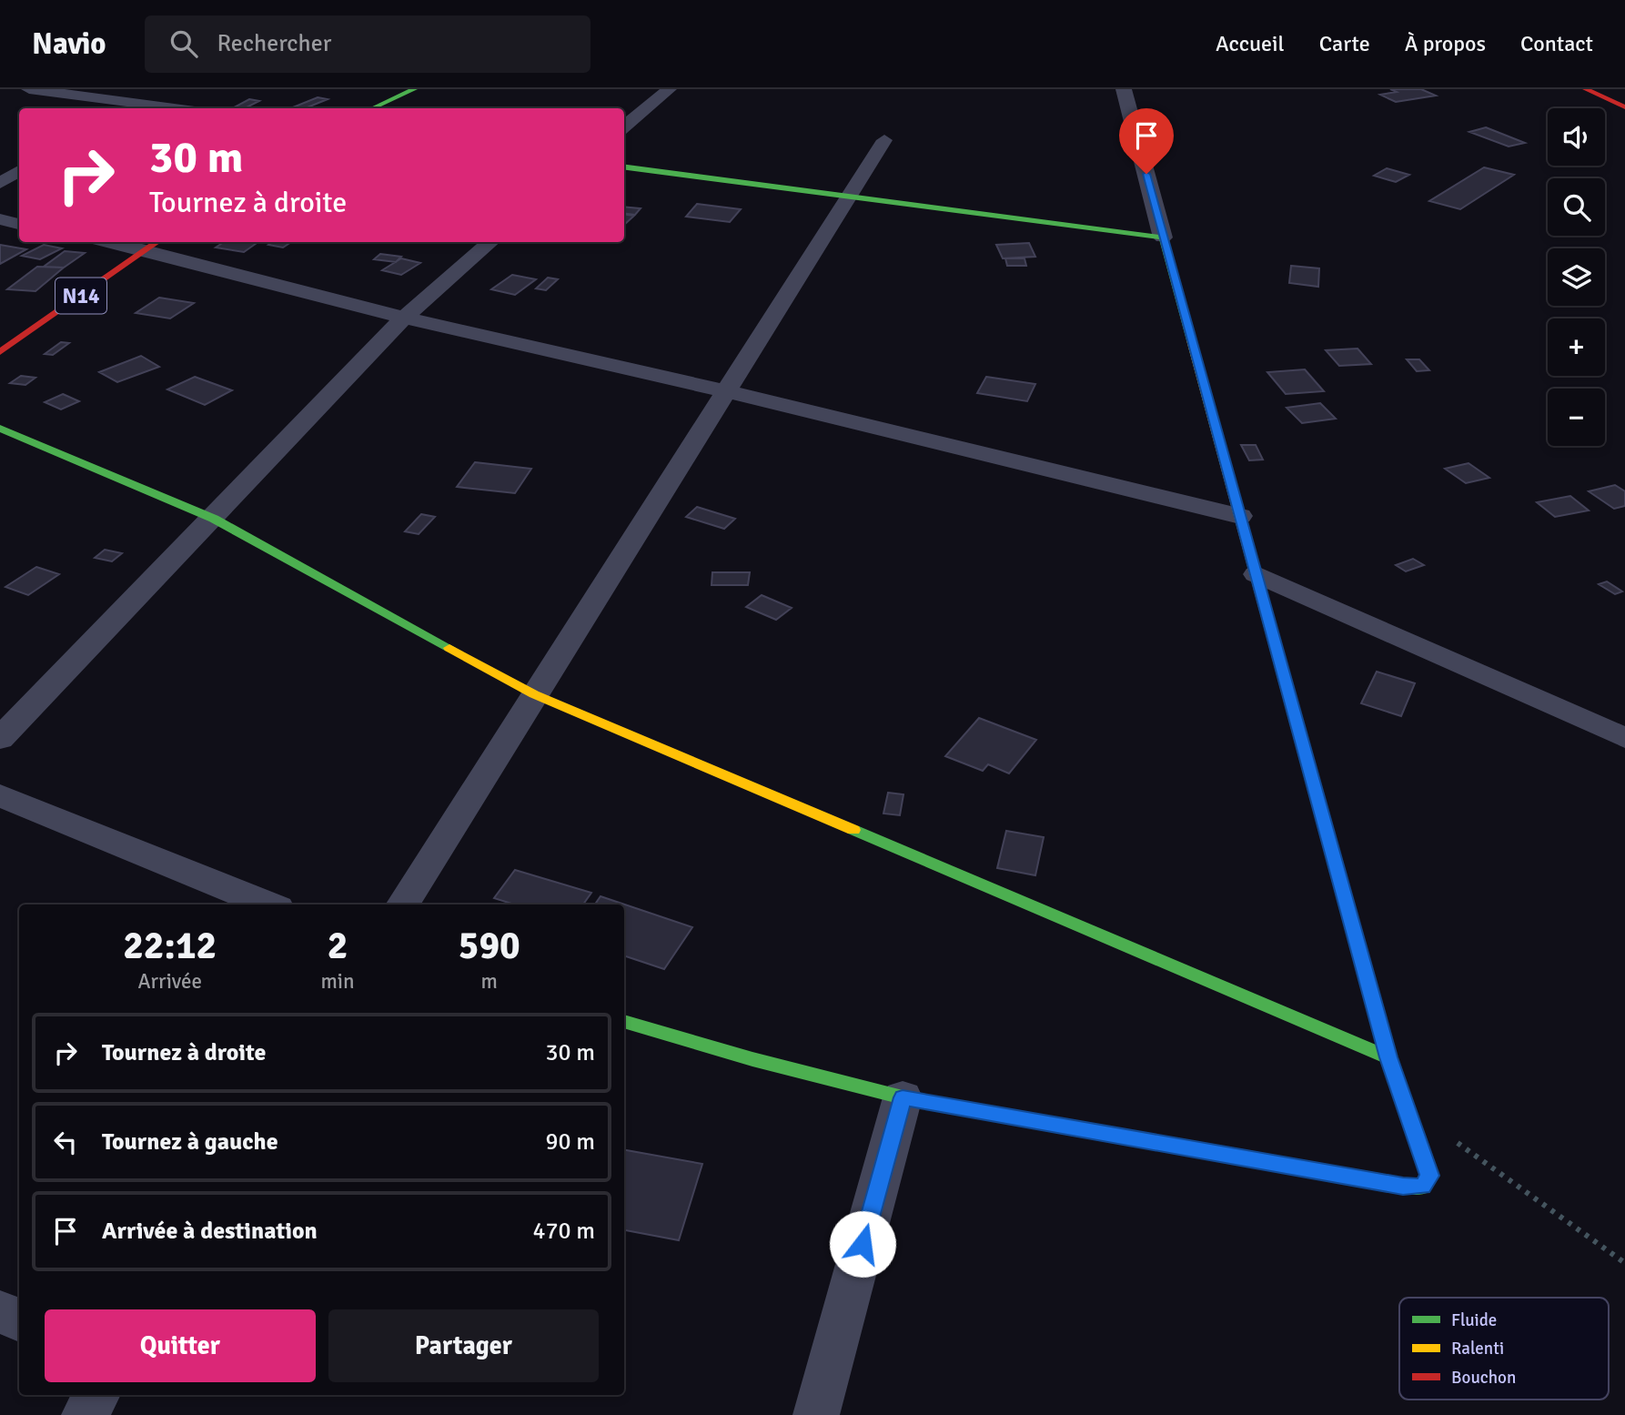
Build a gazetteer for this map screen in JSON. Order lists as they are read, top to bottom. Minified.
{"streets":{"main road":["N14"]},"legend":["Fluide","Ralenti","Bouchon"],"page":{"header":"Navio","search":"Rechercher","nav":["Accueil","Carte","À propos","Contact"],"map_buttons":["+","−"],"turn":["30 m","Tournez à droite"],"eta":["22:12","Arrivée","2","min","590","m"],"list":[{"name":"Tournez à droite","value":"30 m"},{"name":"Tournez à gauche","value":"90 m"},{"name":"Arrivée à destination","value":"470 m"}],"buttons":["Quitter","Partager"]}}
